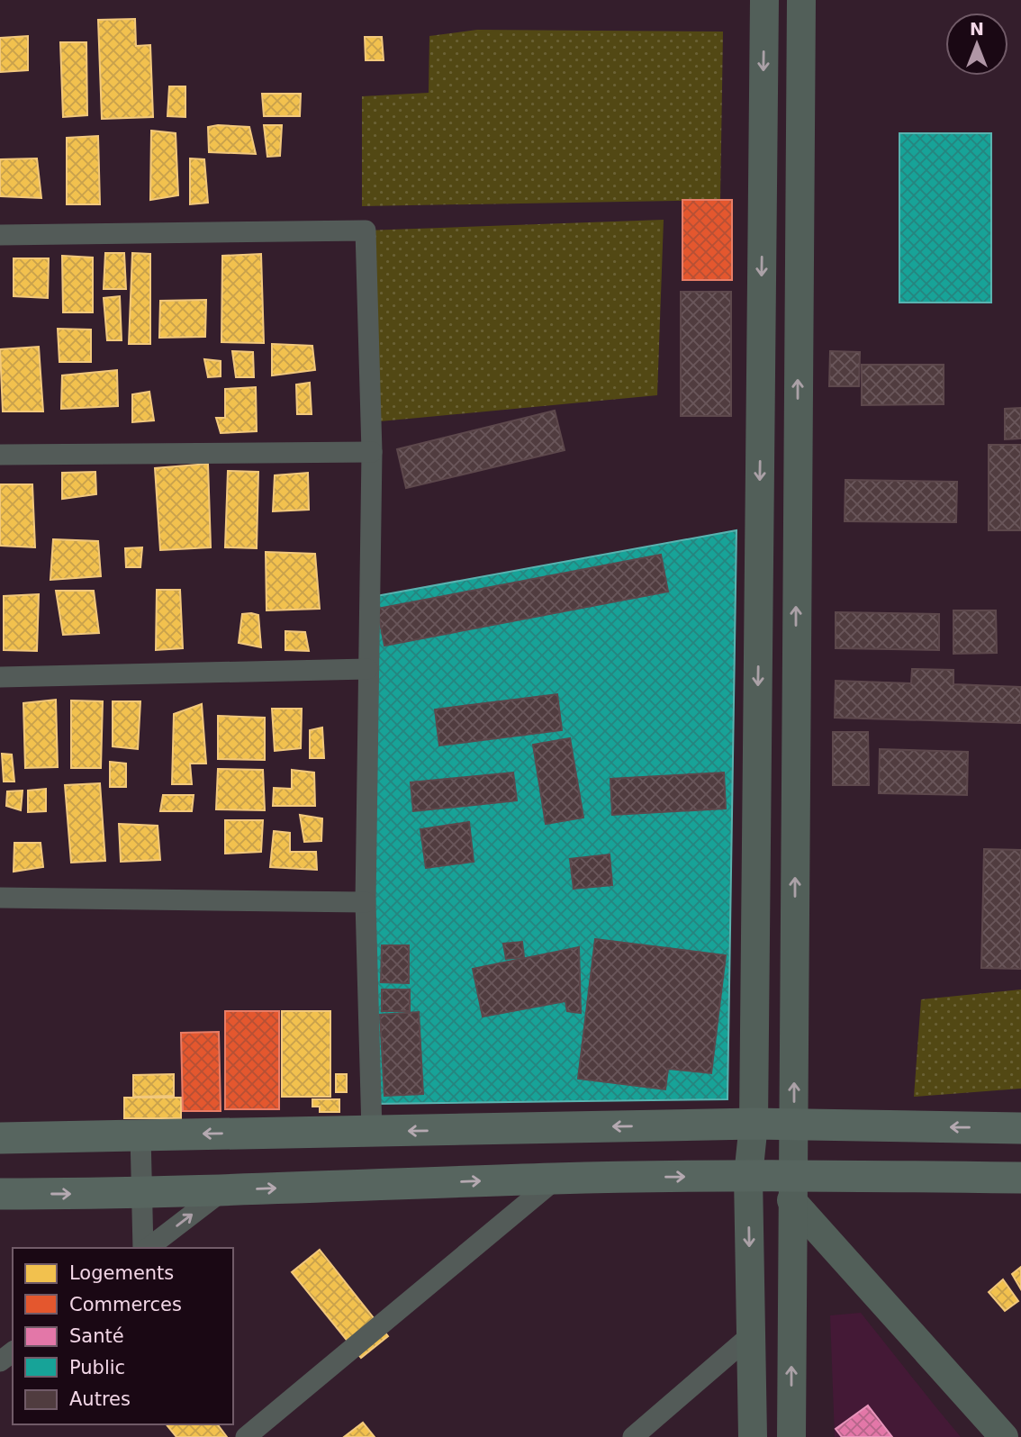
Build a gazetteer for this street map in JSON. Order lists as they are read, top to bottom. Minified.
{"legend":["Logements","Commerces","Santé","Public","Autres"],"north":"top"}
